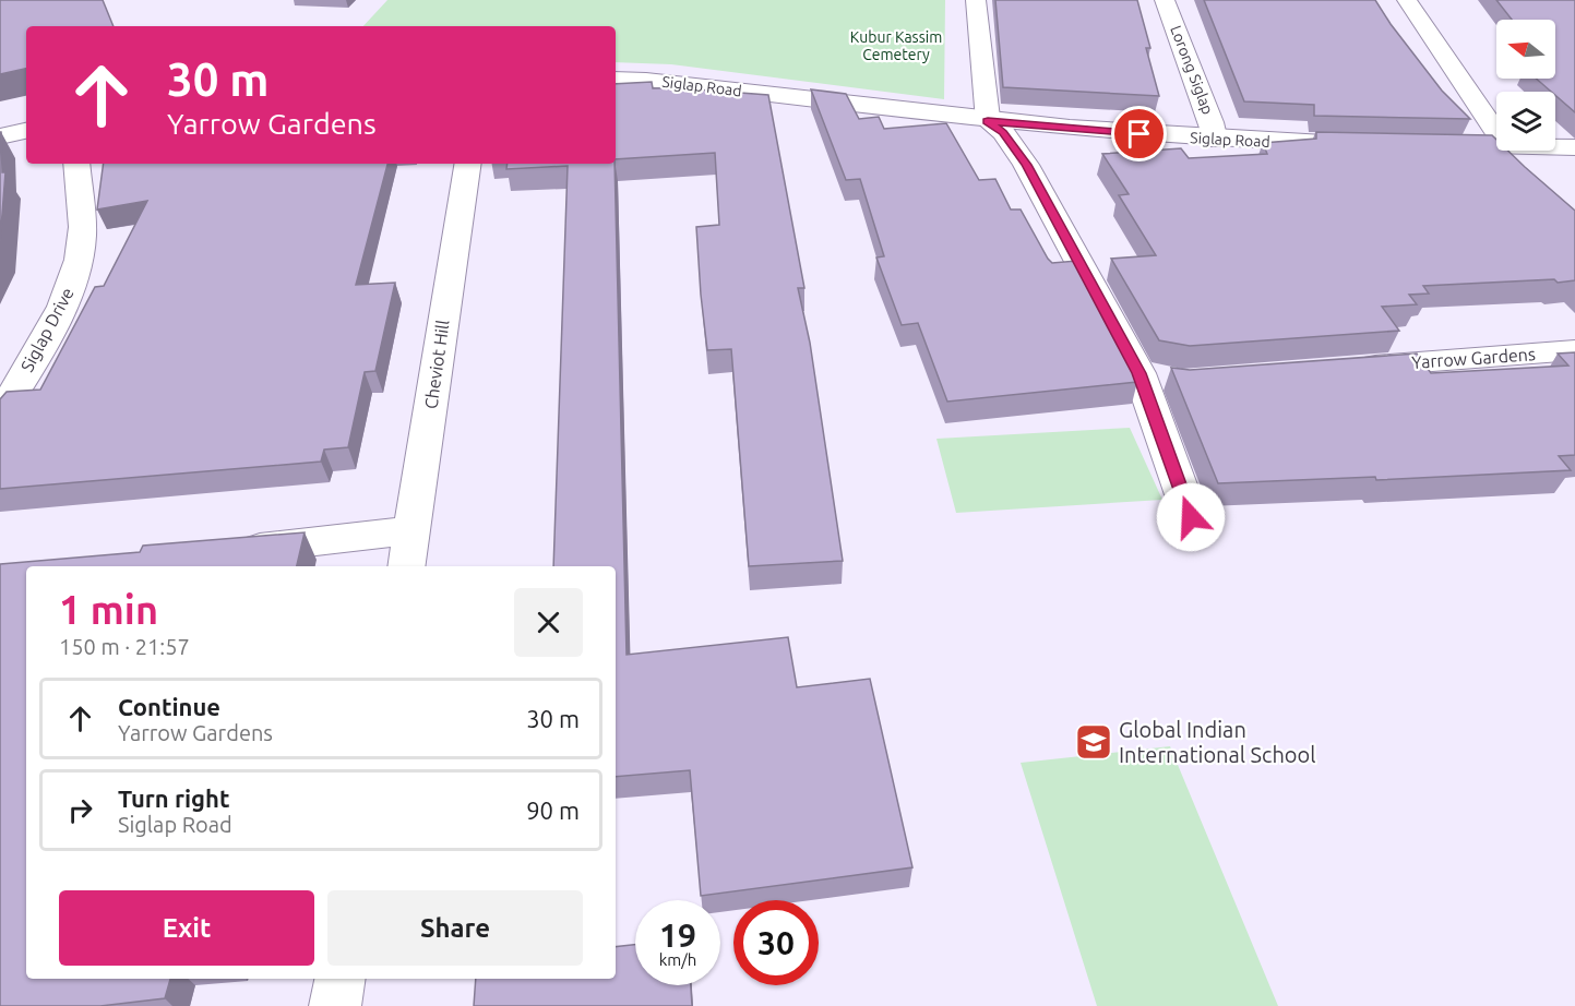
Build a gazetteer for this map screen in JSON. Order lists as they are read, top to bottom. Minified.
{"streets":{"street":["Lorong Siglap","Siglap Road","Siglap Drive","Yarrow Gardens","Cheviot Hill"]},"crossings":[["Lorong Siglap","Siglap Road"]],"parks":["Kubur Kassim Cemetery"],"places":{"school or university":["Global Indian International School"]},"north":"left","page":{"turn":["30 m","Yarrow Gardens"],"heading":["1 min","150 m · 21:57"],"list":[{"name":"Continue","note":"Yarrow Gardens","value":"30 m"},{"name":"Turn right","note":"Siglap Road","value":"90 m"}],"buttons":["Exit","Share"],"speed":"19 km/h","limit":"30"}}
